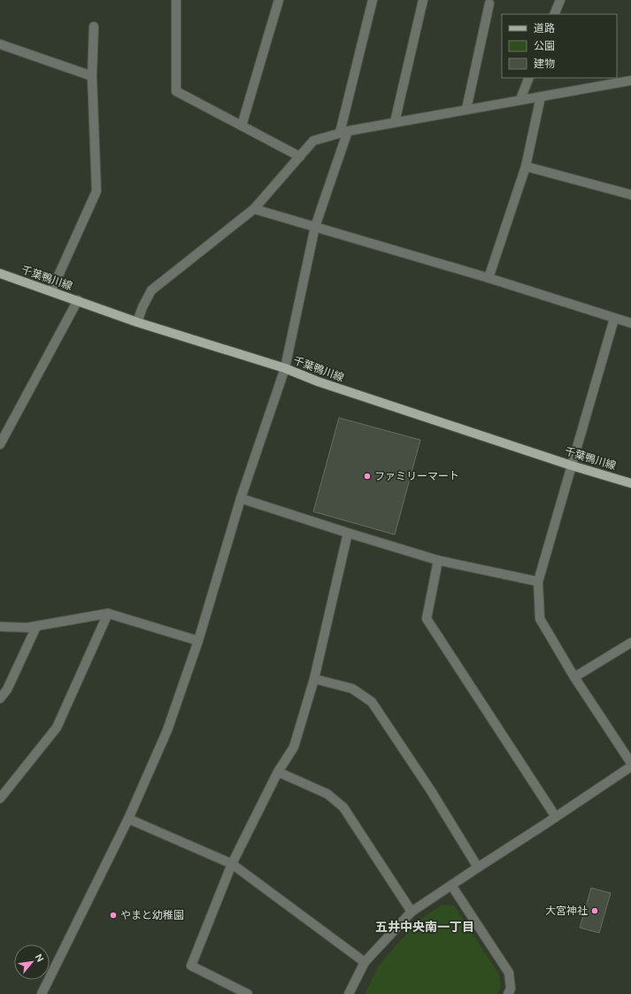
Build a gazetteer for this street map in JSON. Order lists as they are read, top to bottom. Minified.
{"streets":{"main road":["千葉鴨川線"]},"districts":["五井中央南一丁目"],"places":["ファミリーマート","大宮神社","やまと幼稚園"],"legend":["道路","公園","建物"],"north":"top right"}
